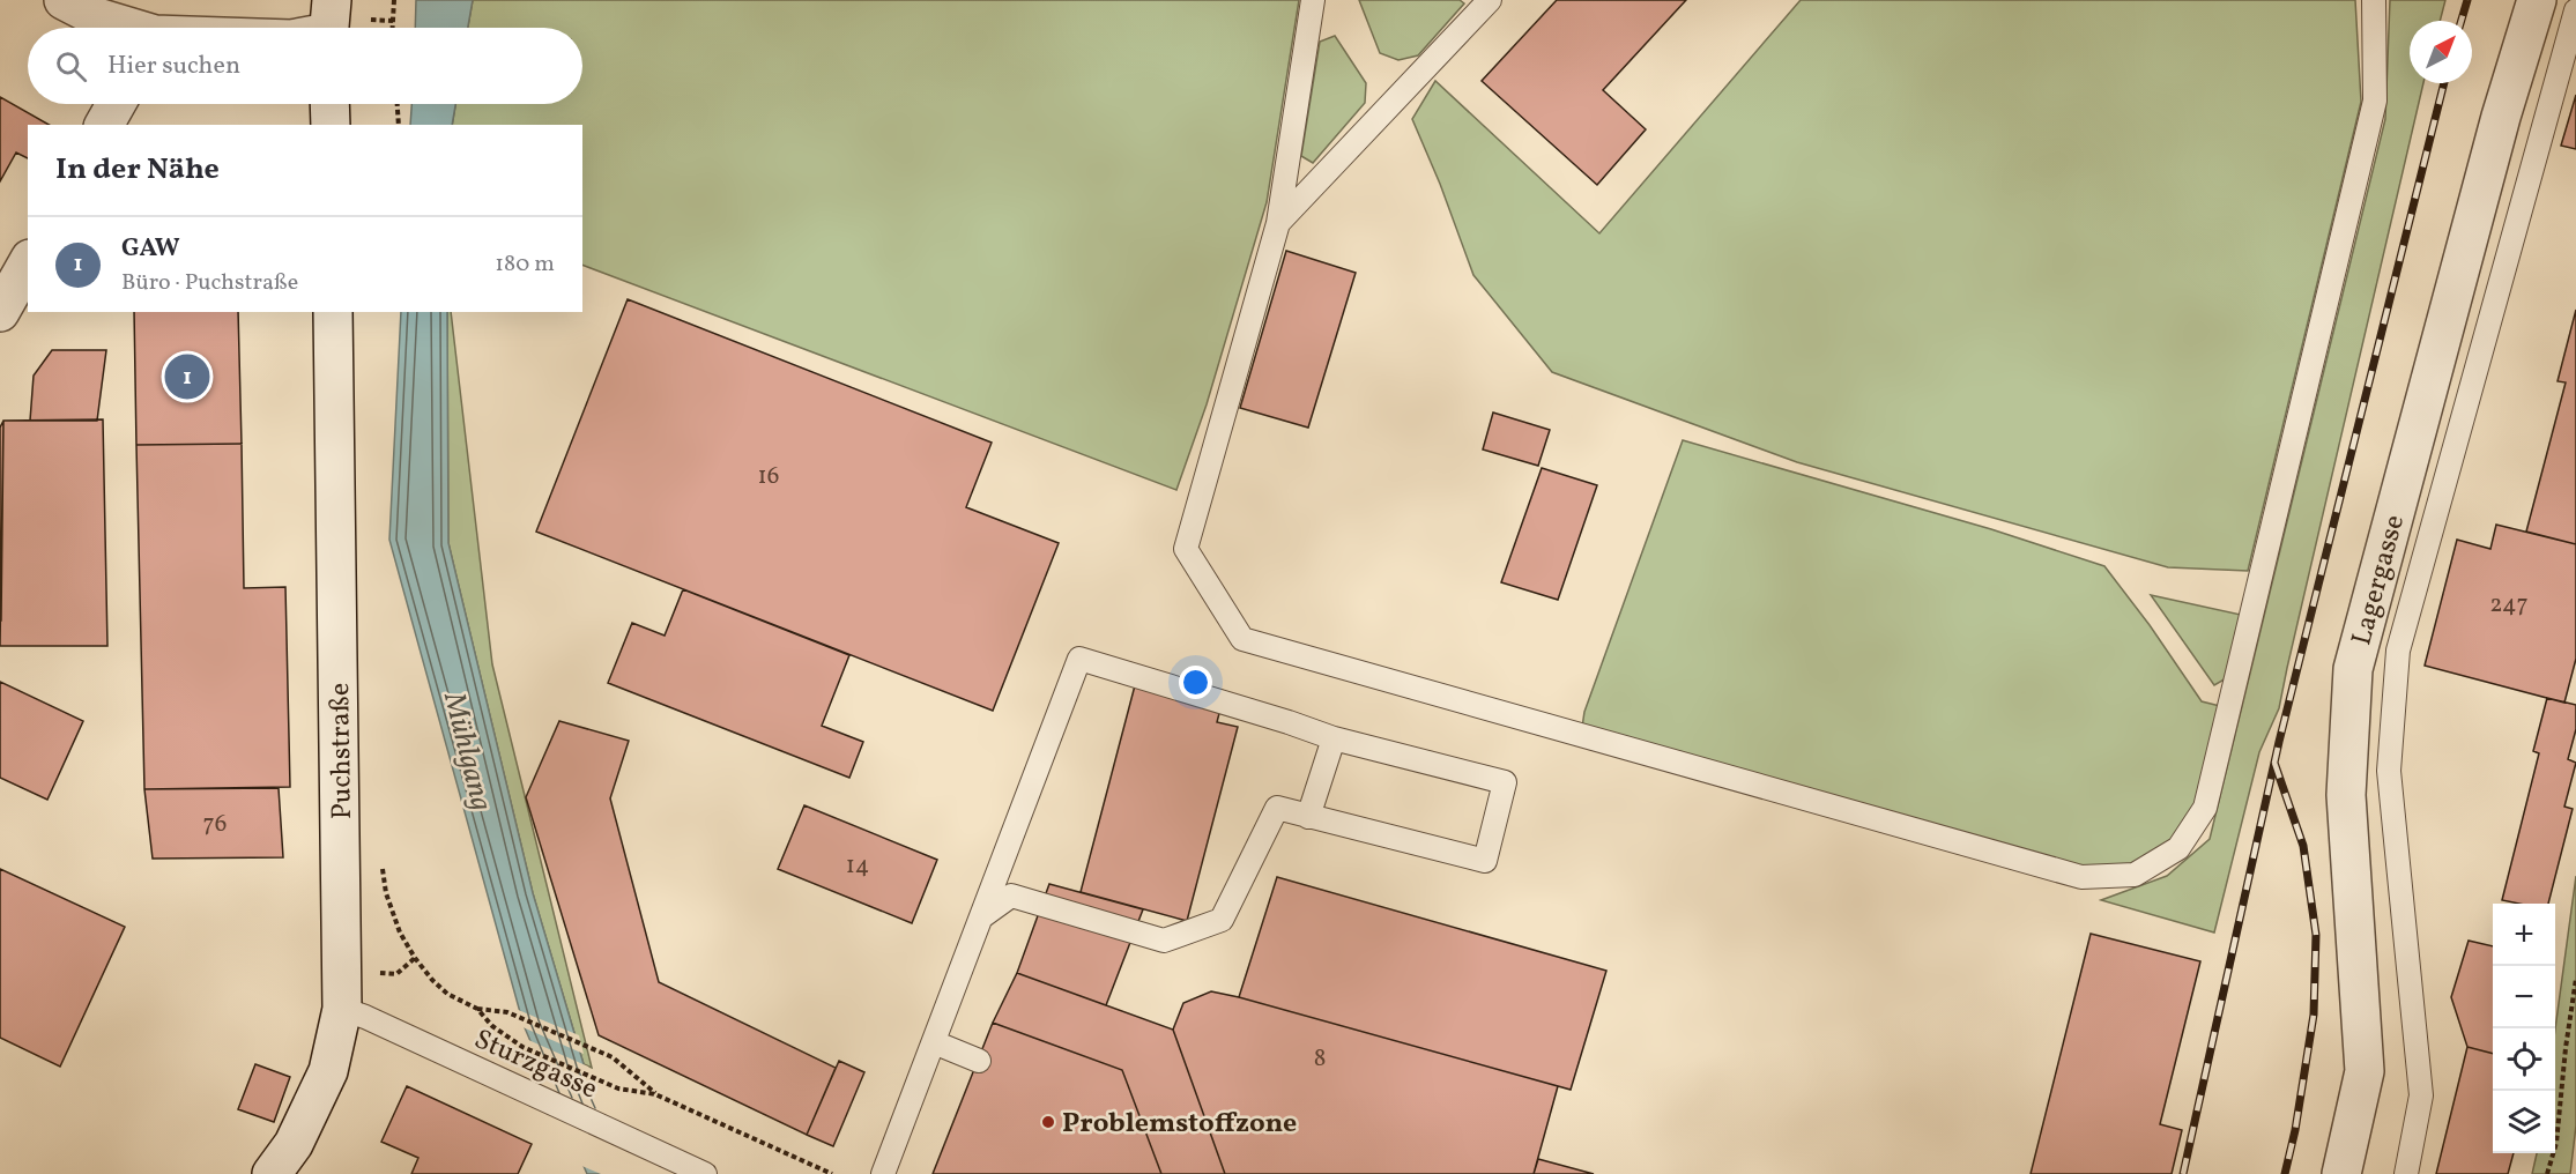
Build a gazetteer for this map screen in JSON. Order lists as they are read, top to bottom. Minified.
{"streets":{"street":["Lagergasse","Puchstraße"],"lane":["Sturzgasse"]},"crossings":[["Puchstraße","Sturzgasse"]],"water":["Mühlgang"],"places":["Problemstoffzone"],"house_numbers":["16","247","76","14","8"],"north":"top right","page":{"search":"Hier suchen","heading":"In der Nähe","list":[{"mark":"1","name":"GAW","note":"Büro · Puchstraße","value":"180 m"}],"pins":"1","map_buttons":["+","−"]}}
